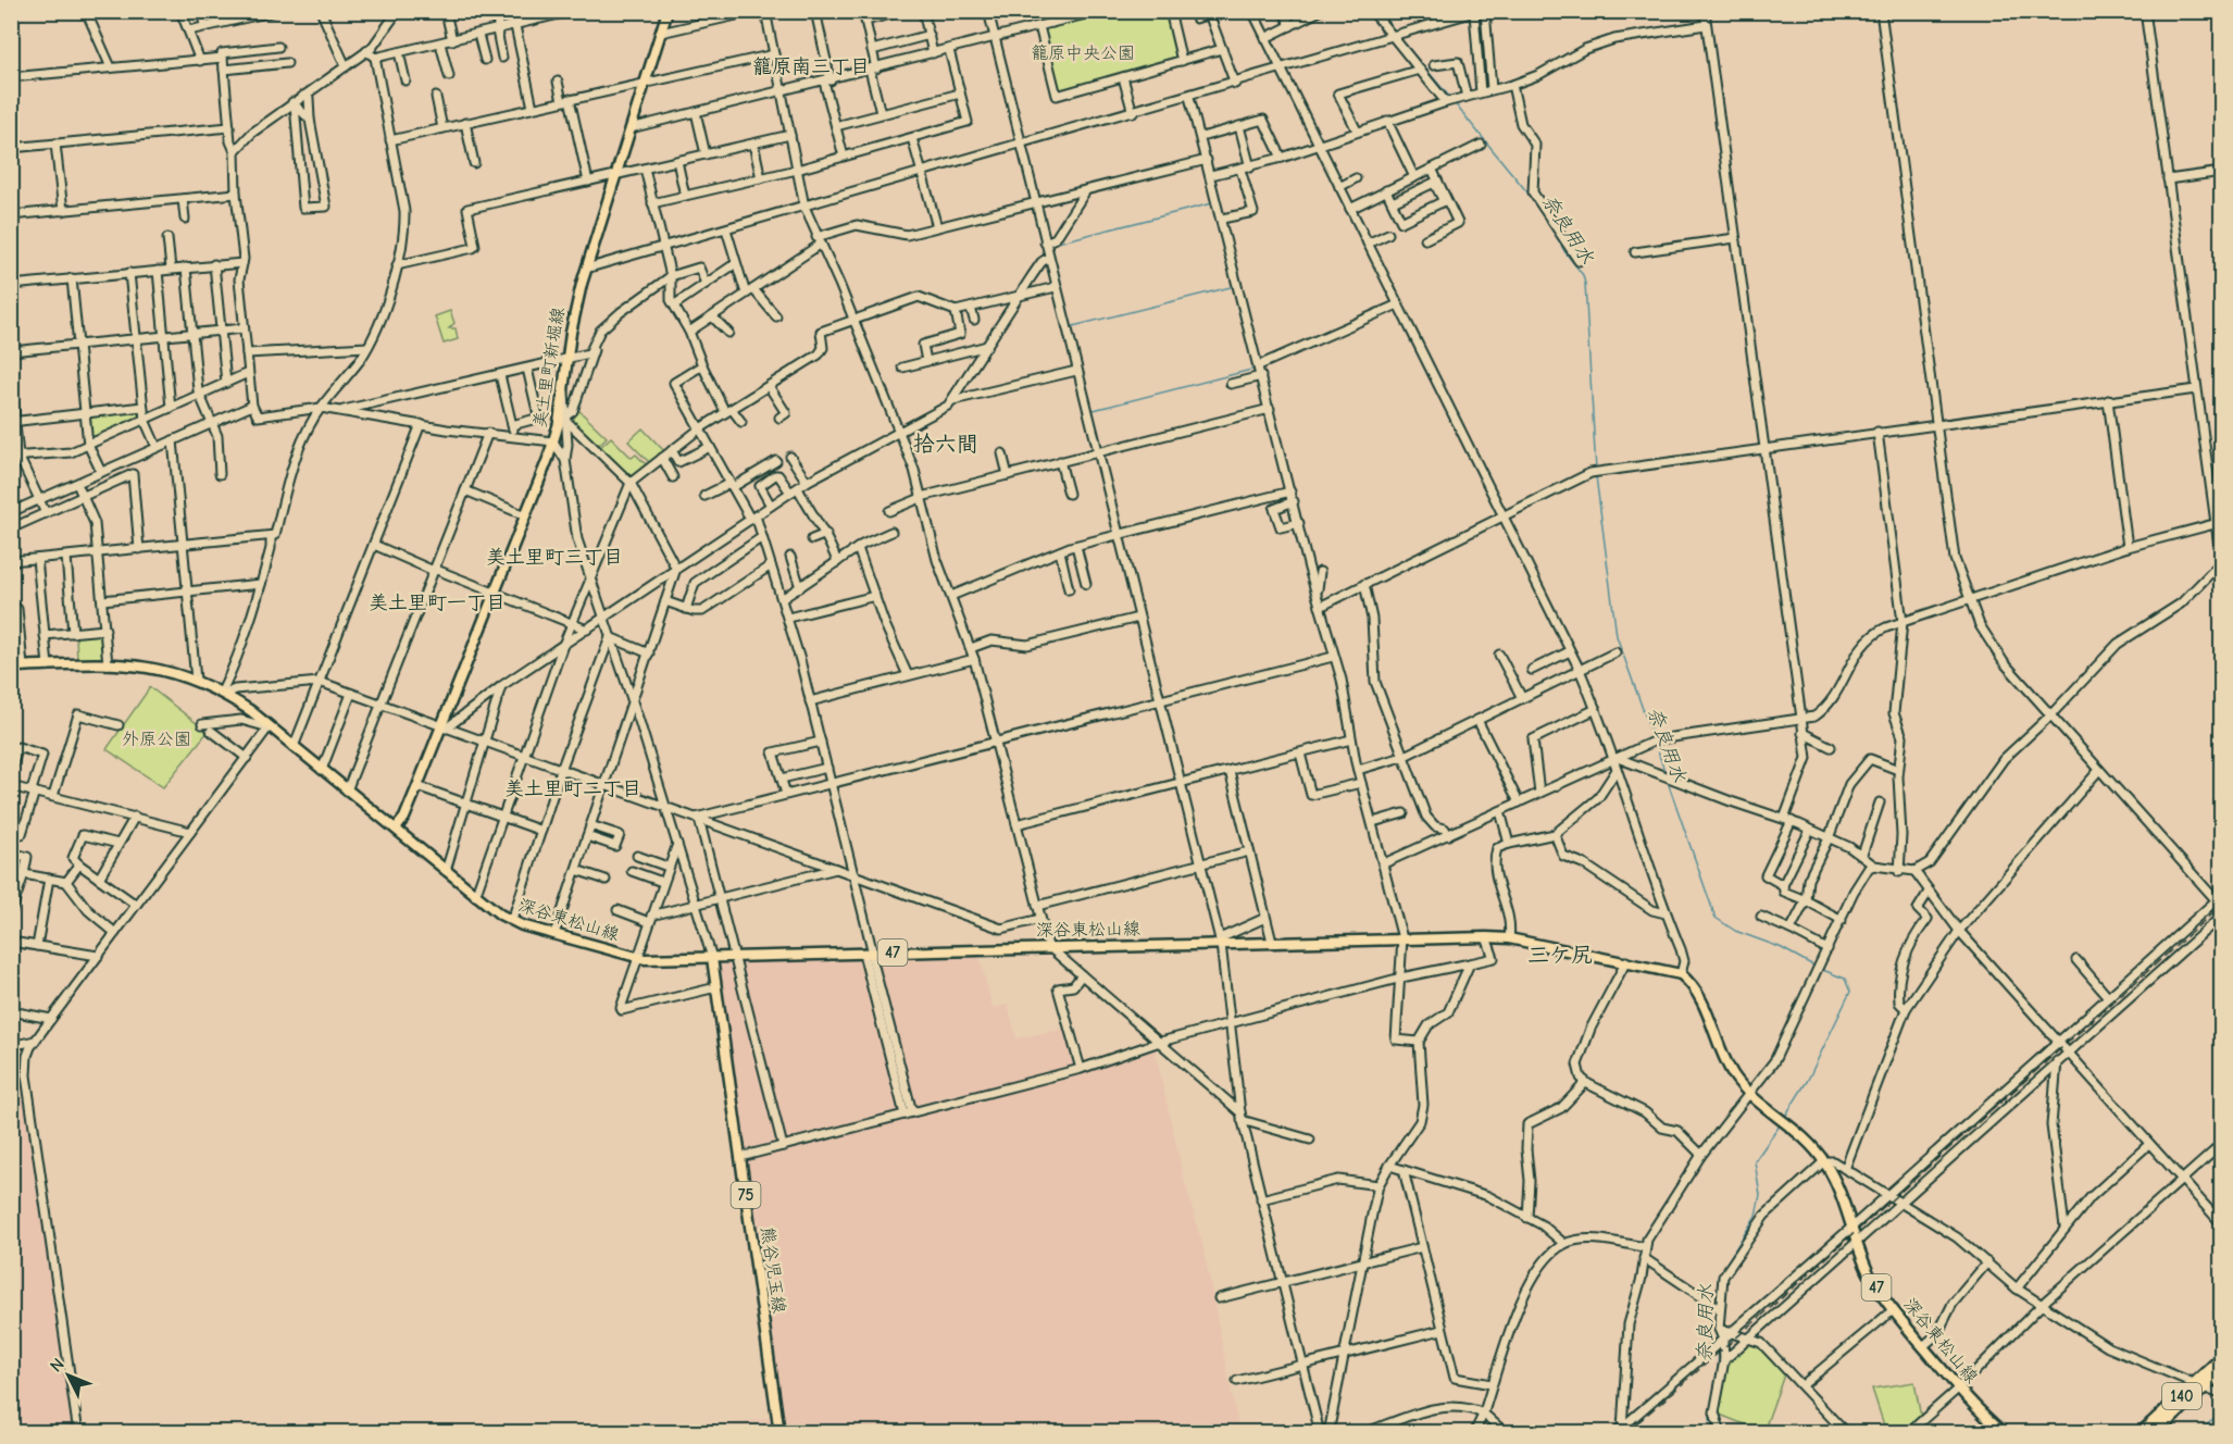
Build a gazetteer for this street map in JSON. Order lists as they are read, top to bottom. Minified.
{"streets":{"highway":["140"],"main road":["美土里町新堀線","深谷東松山線","47","75","熊谷児玉線"]},"crossings":[["美土里町新堀線","深谷東松山線"],["深谷東松山線","熊谷児玉線"]],"districts":["籠原南三丁目","拾六間","美土里町三丁目","美土里町一丁目","美土里町二丁目","三ケ尻"],"water":["奈良用水"],"parks":["籠原中央公園","外原公園"],"north":"top left"}
